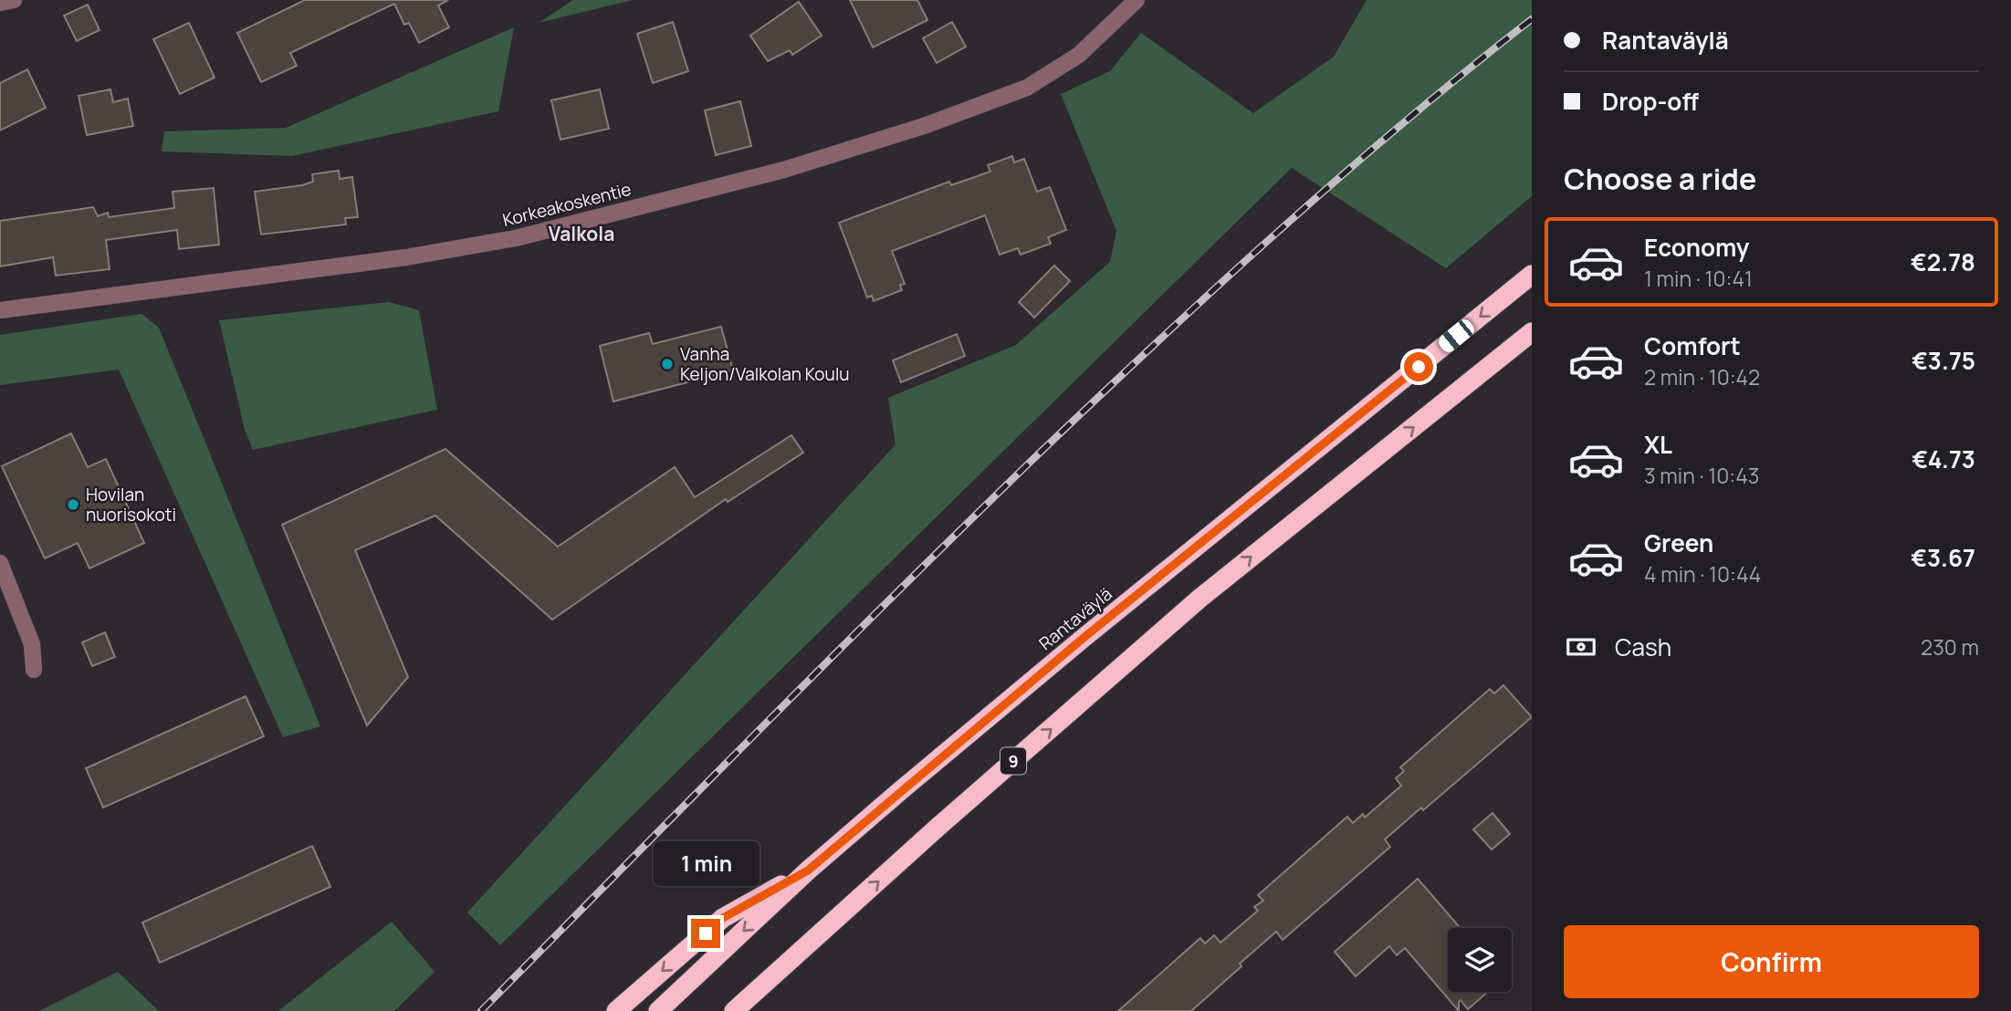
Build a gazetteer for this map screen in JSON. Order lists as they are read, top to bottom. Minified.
{"streets":{"highway":["Rantaväylä","9"],"street":["Korkeakoskentie"]},"districts":["Valkola"],"places":["Vanha Keljon/Valkolan Koulu","Hovilan nuorisokoti"],"page":{"banner":["Rantaväylä","Drop-off"],"heading":"Choose a ride","list":[{"name":"Economy","note":"1 min · 10:41","value":"€2.78"},{"name":"Comfort","note":"2 min · 10:42","value":"€3.75"},{"name":"XL","note":"3 min · 10:43","value":"€4.73"},{"name":"Green","note":"4 min · 10:44","value":"€3.67"}],"pay":["Cash","230 m"],"bubble":"1 min","buttons":"Confirm"}}
